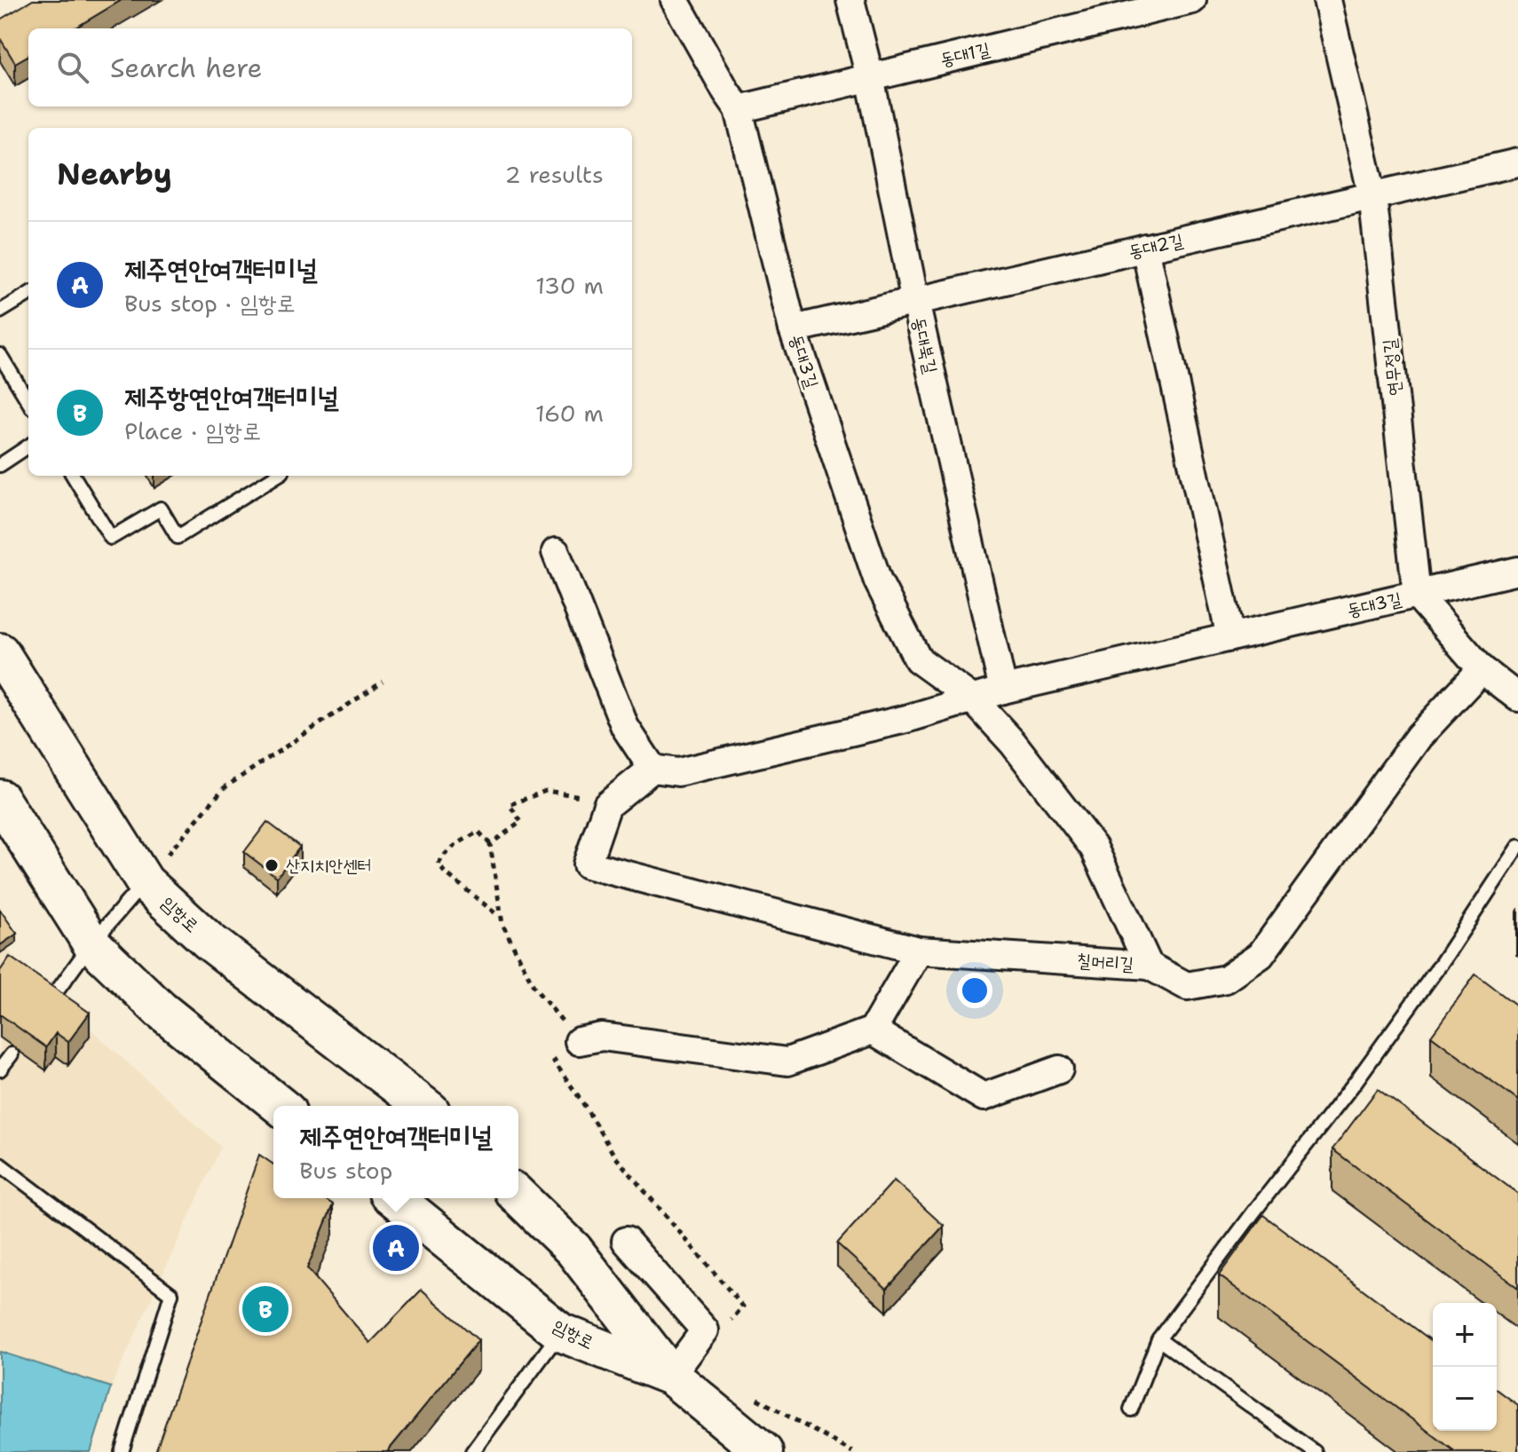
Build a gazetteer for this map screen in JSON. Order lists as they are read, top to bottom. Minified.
{"streets":{"main road":["임항로"],"street":["동대1길","동대2길","동대북길","동대3길","연무정길","칠머리길"]},"crossings":[["동대1길","동대북길"],["동대1길","동대3길"],["동대2길","동대북길"],["동대2길","동대3길"],["동대2길","연무정길"],["동대북길","동대3길"],["동대3길","연무정길"],["동대3길","칠머리길"]],"places":["산지치안센터"],"page":{"search":"Search here","heading":["Nearby","2 results"],"list":[{"mark":"A","name":"제주연안여객터미널","note":"Bus stop · 임항로","value":"130 m"},{"mark":"B","name":"제주항연안여객터미널","note":"Place · 임항로","value":"160 m"}],"popup":["제주연안여객터미널","Bus stop"],"pins":["A","B"],"map_buttons":["+","−"]}}
